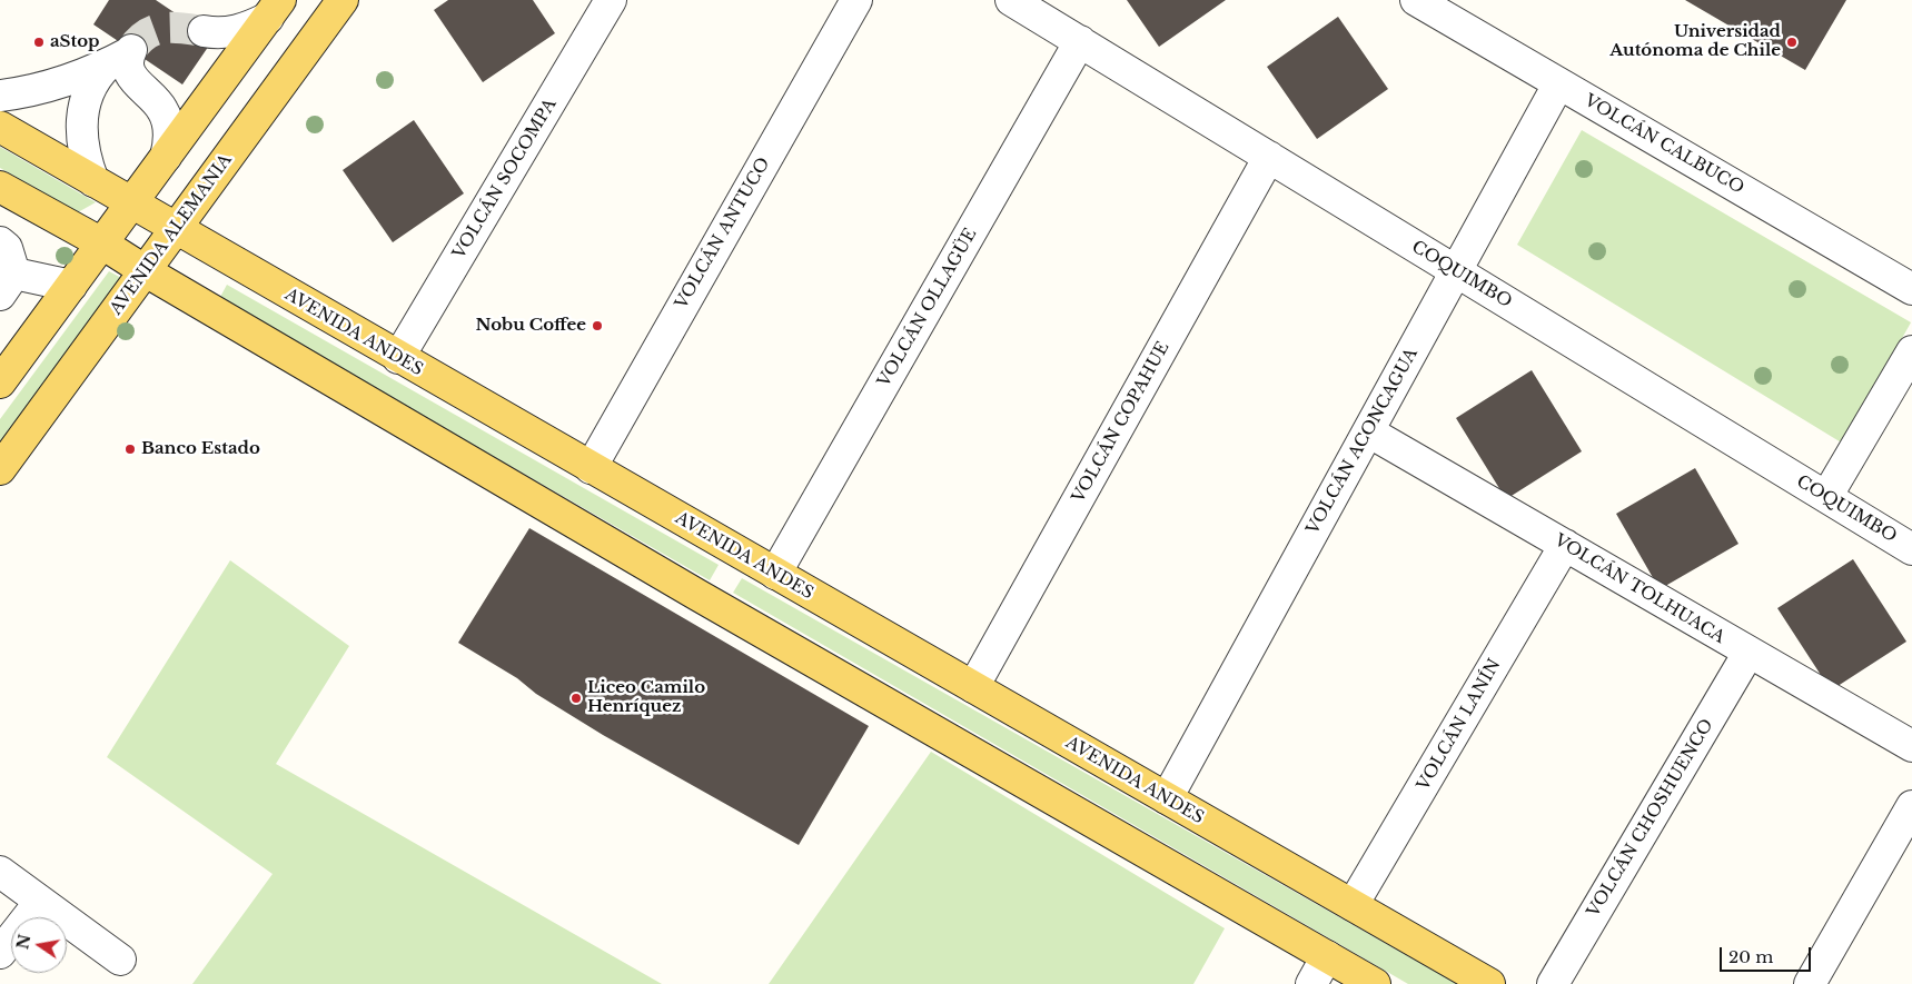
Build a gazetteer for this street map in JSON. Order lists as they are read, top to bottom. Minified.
{"streets":{"main road":["AVENIDA ALEMANIA","AVENIDA ANDES"],"street":["VOLCÁN CALBUCO","VOLCÁN SOCOMPA","VOLCÁN ANTUCO","COQUIMBO","VOLCÁN OLLAGÜE","VOLCÁN COPAHUE","VOLCÁN ACONCAGUA","VOLCÁN TOLHUACA","VOLCÁN LANÍN","VOLCÁN CHOSHUENCO"]},"crossings":[["VOLCÁN CALBUCO","VOLCÁN ACONCAGUA"],["VOLCÁN SOCOMPA","AVENIDA ANDES"],["VOLCÁN ANTUCO","AVENIDA ANDES"],["AVENIDA ALEMANIA","AVENIDA ANDES"],["COQUIMBO","VOLCÁN OLLAGÜE"],["COQUIMBO","VOLCÁN COPAHUE"],["COQUIMBO","VOLCÁN ACONCAGUA"],["VOLCÁN OLLAGÜE","AVENIDA ANDES"],["AVENIDA ANDES","VOLCÁN COPAHUE"],["AVENIDA ANDES","VOLCÁN ACONCAGUA"],["AVENIDA ANDES","VOLCÁN LANÍN"],["VOLCÁN ACONCAGUA","VOLCÁN TOLHUACA"],["VOLCÁN TOLHUACA","VOLCÁN LANÍN"],["VOLCÁN TOLHUACA","VOLCÁN CHOSHUENCO"]],"places":["aStop","Universidad Autónoma de Chile","Nobu Coffee","Banco Estado","Liceo Camilo Henríquez"],"scale_bar":"20 m","north":"left"}
